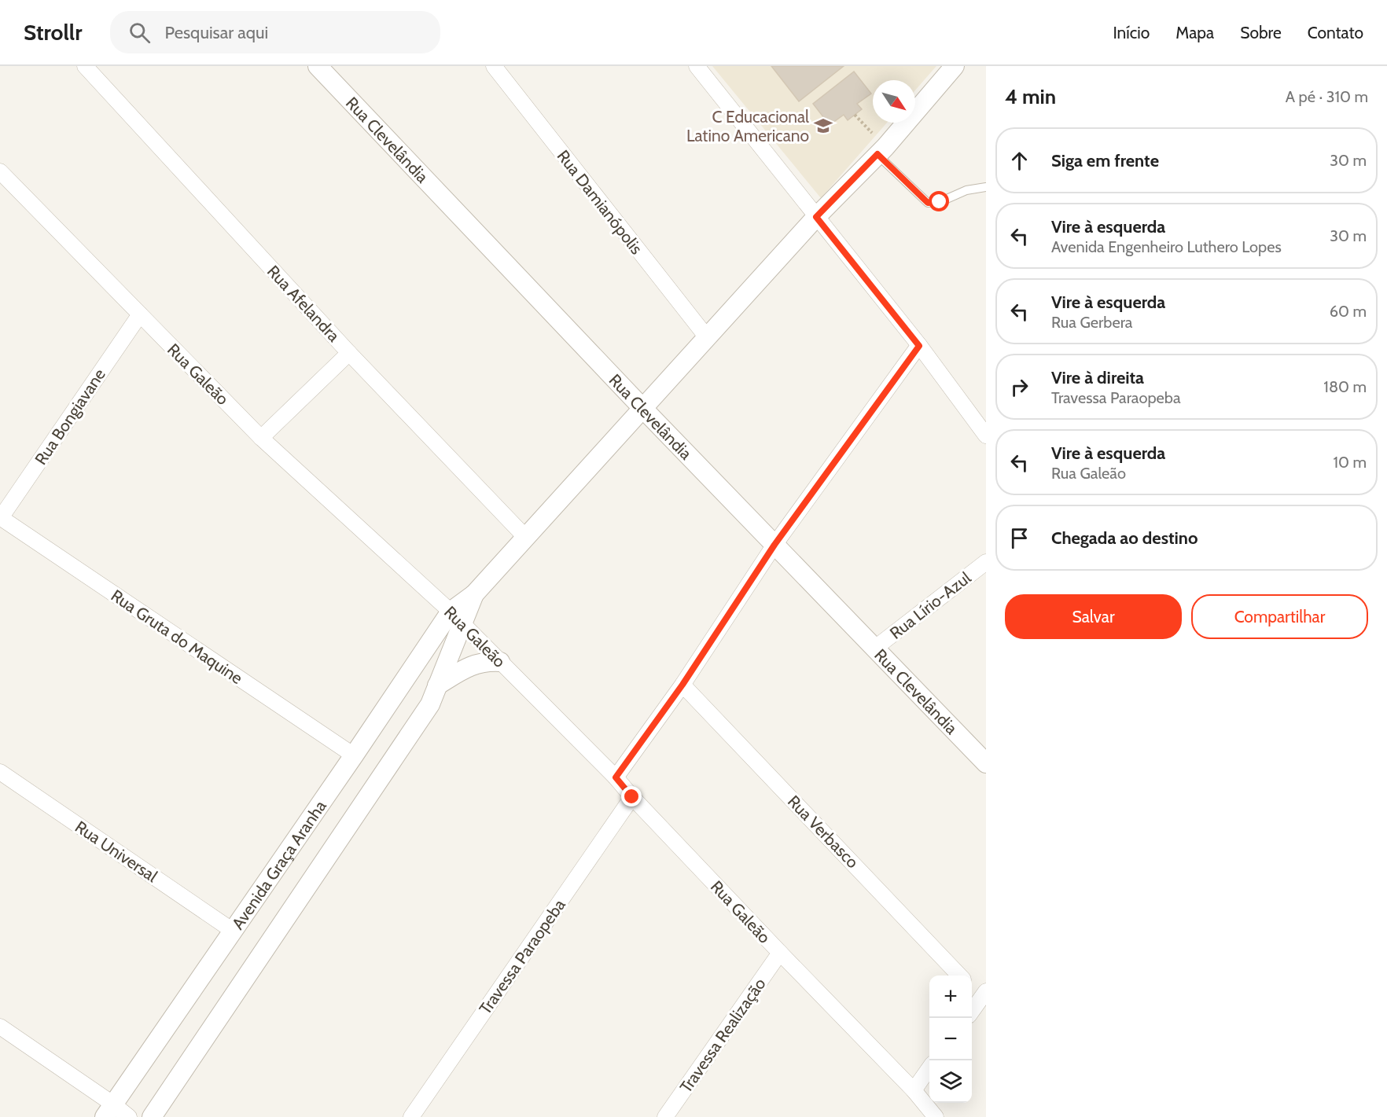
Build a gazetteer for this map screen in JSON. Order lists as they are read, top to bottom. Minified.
{"streets":{"street":["Rua Clevelândia","Rua Damianópolis","Rua Afelandra","Rua Galeão","Rua Bongiavane","Rua Lírio-Azul","Rua Gruta do Maquine","Rua Verbasco","Rua Universal","Avenida Graça Aranha","Travessa Paraopeba","Travessa Realização"]},"crossings":[["Rua Clevelândia","Rua Lírio-Azul"],["Rua Galeão","Rua Bongiavane"],["Rua Galeão","Avenida Graça Aranha"],["Rua Galeão","Travessa Paraopeba"],["Rua Galeão","Travessa Realização"],["Rua Bongiavane","Rua Gruta do Maquine"],["Rua Gruta do Maquine","Avenida Graça Aranha"],["Rua Universal","Avenida Graça Aranha"]],"places":{"school or university":["C Educacional Latino Americano"]},"north":"bottom right","page":{"header":"Strollr","search":"Pesquisar aqui","nav":["Início","Mapa","Sobre","Contato"],"heading":["4 min","A pé · 310 m"],"list":[["Siga em frente","30 m"],["Vire à esquerda","Avenida Engenheiro Luthero Lopes","30 m"],["Vire à esquerda","Rua Gerbera","60 m"],["Vire à direita","Travessa Paraopeba","180 m"],["Vire à esquerda","Rua Galeão","10 m"],"Chegada ao destino"],"buttons":["Salvar","Compartilhar"],"map_buttons":["+","−"]}}
